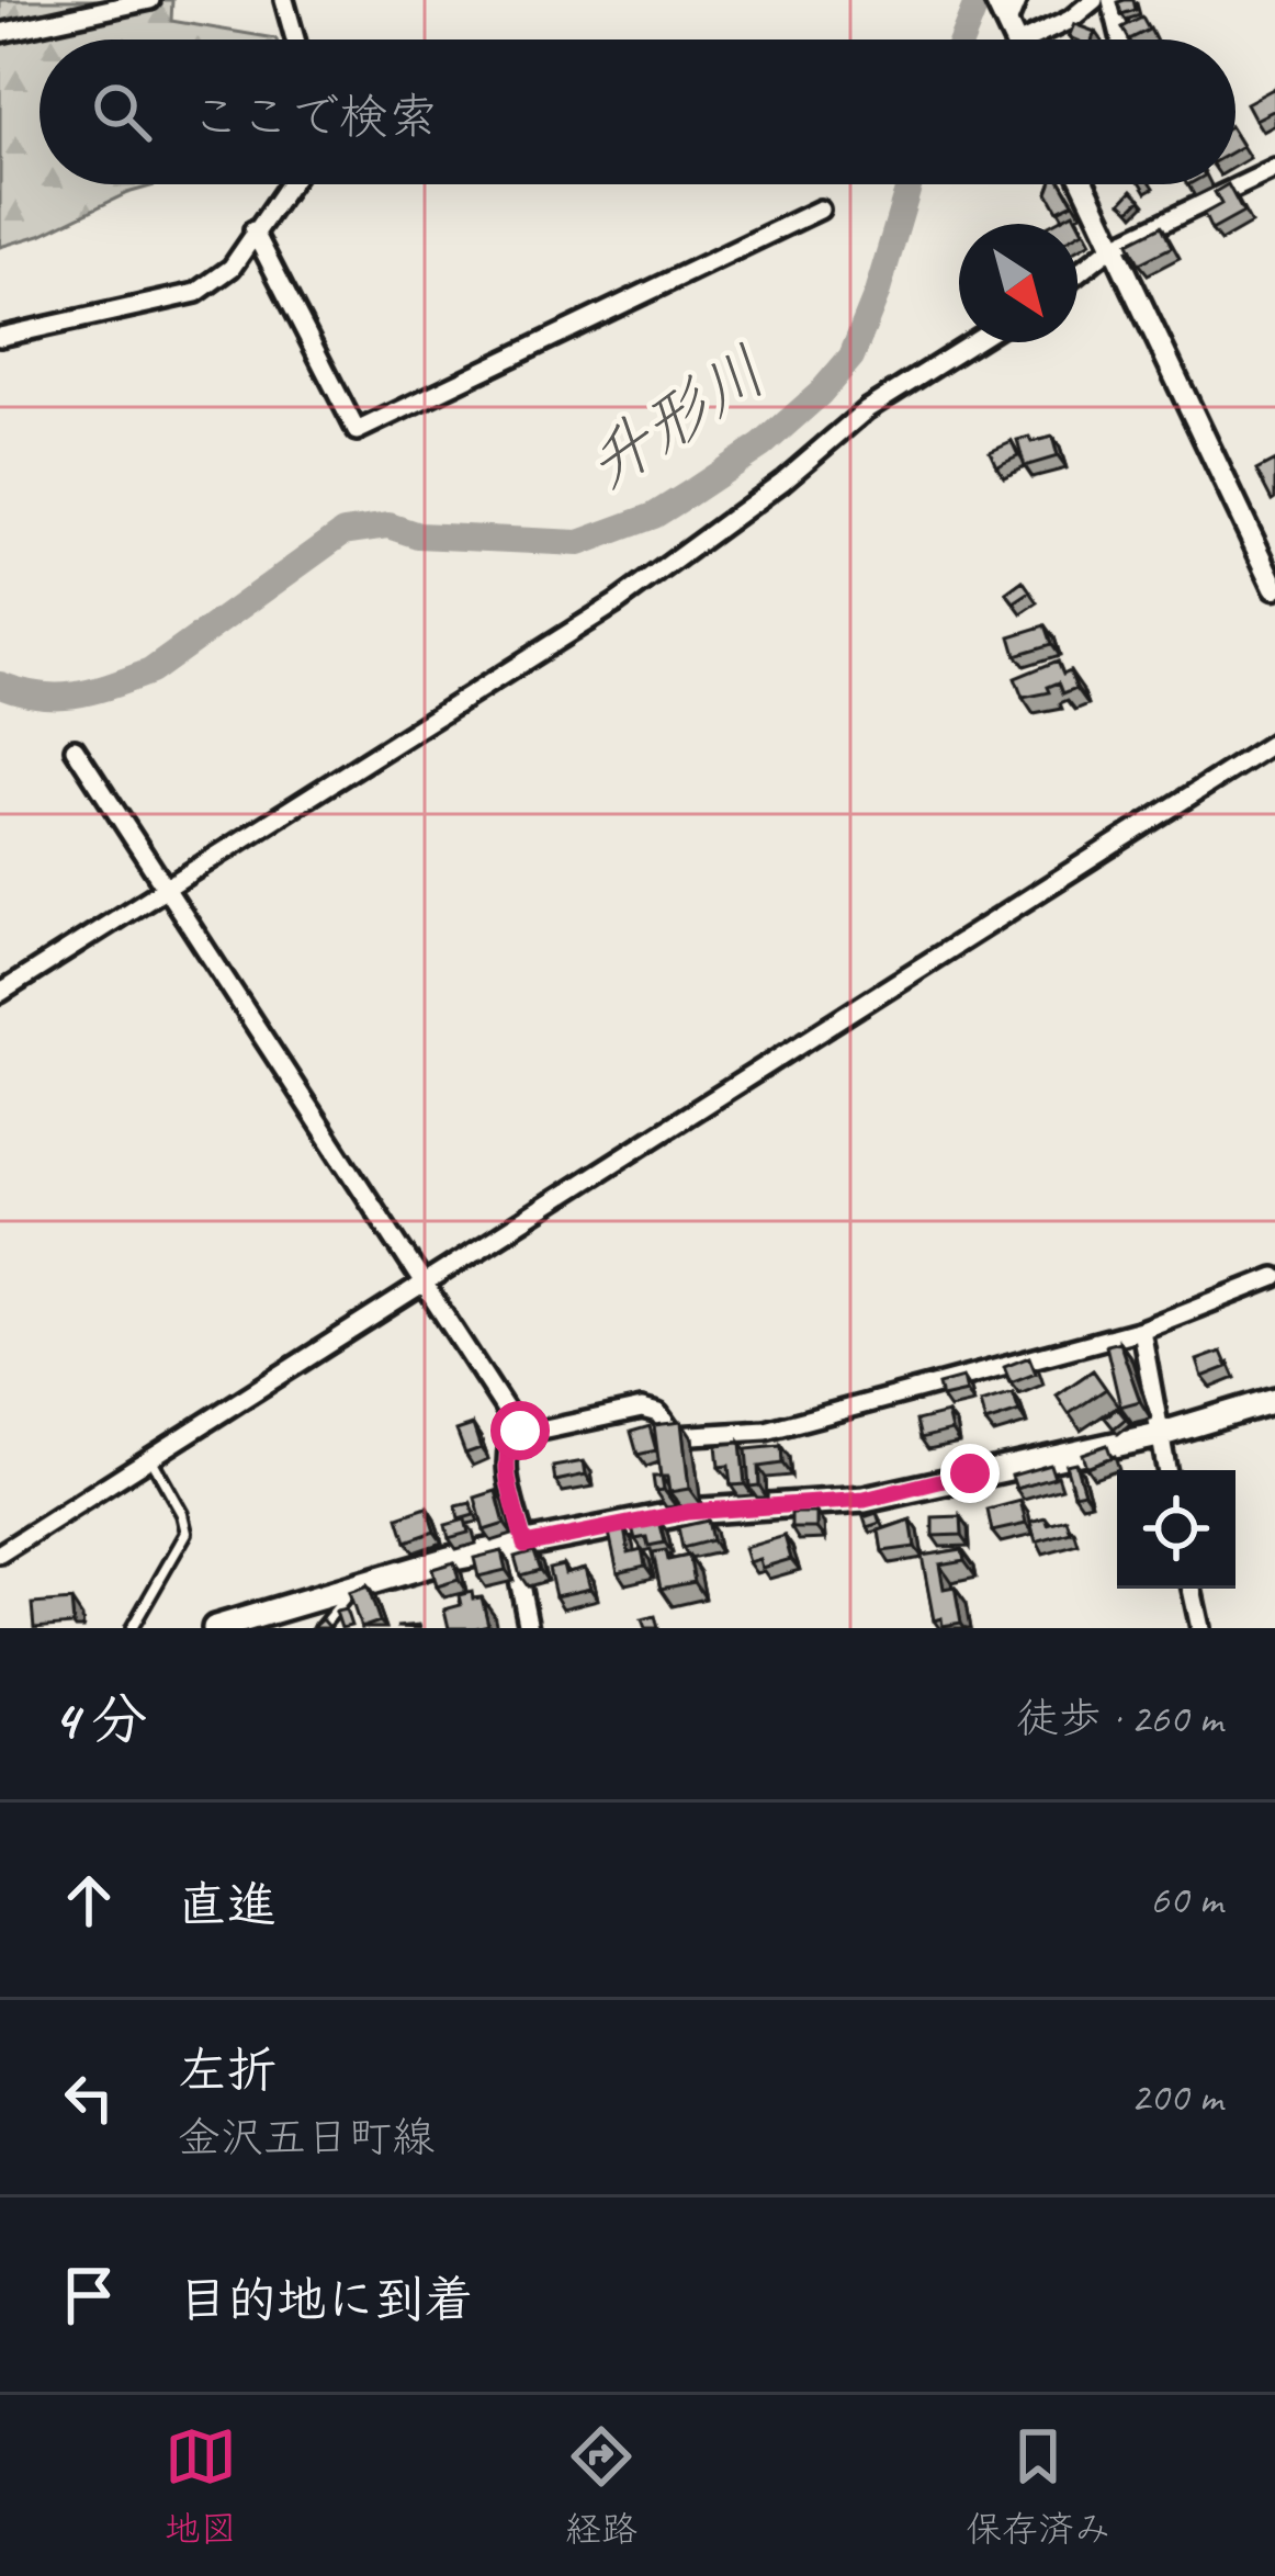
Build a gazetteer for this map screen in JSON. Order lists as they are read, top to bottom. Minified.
{"water":["升形川"],"north":"bottom right","page":{"search":"ここで検索","heading":["4 分","徒歩 · 260 m"],"list":[["直進","60 m"],["左折","金沢五日町線","200 m"],"目的地に到着"],"nav":["地図","経路","保存済み"]}}
